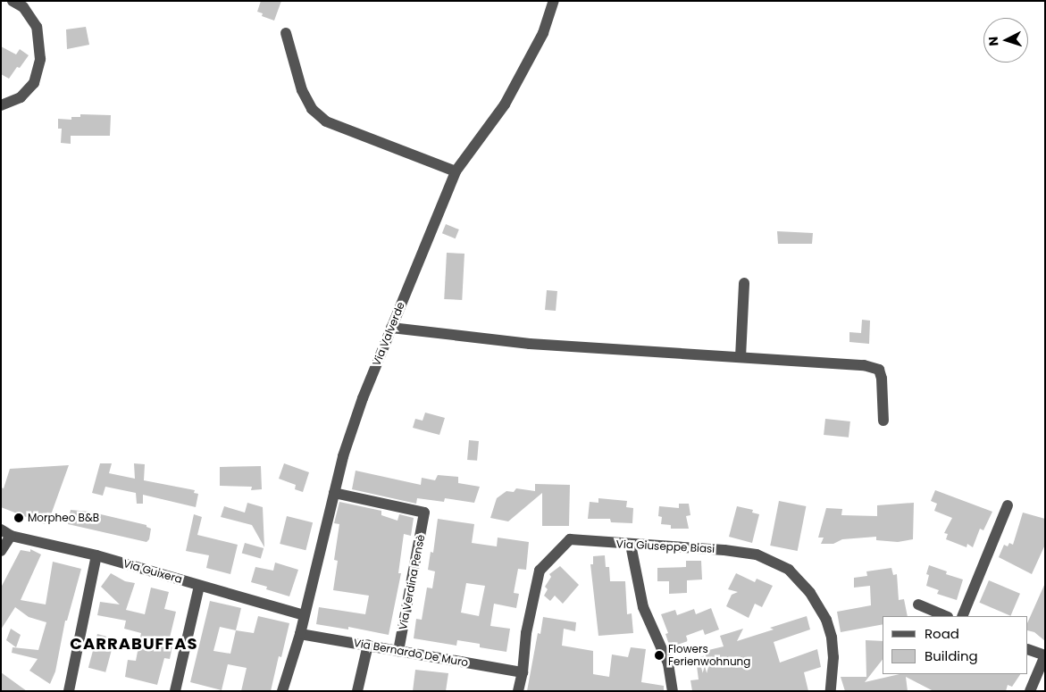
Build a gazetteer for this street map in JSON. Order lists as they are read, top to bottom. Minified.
{"streets":{"street":["Via Valverde","Via Giuseppe Biasi","Via Guixera","Via Verdina Pensè","Via Bernardo De Muro"]},"crossings":[["Via Valverde","Via Guixera"],["Via Valverde","Via Verdina Pensè"],["Via Valverde","Via Bernardo De Muro"],["Via Giuseppe Biasi","Via Bernardo De Muro"],["Via Verdina Pensè","Via Bernardo De Muro"]],"districts":["CARRABUFFAS"],"places":["Morpheo B&B","Flowers Ferienwohnung"],"legend":["Road","Building"],"north":"left"}
